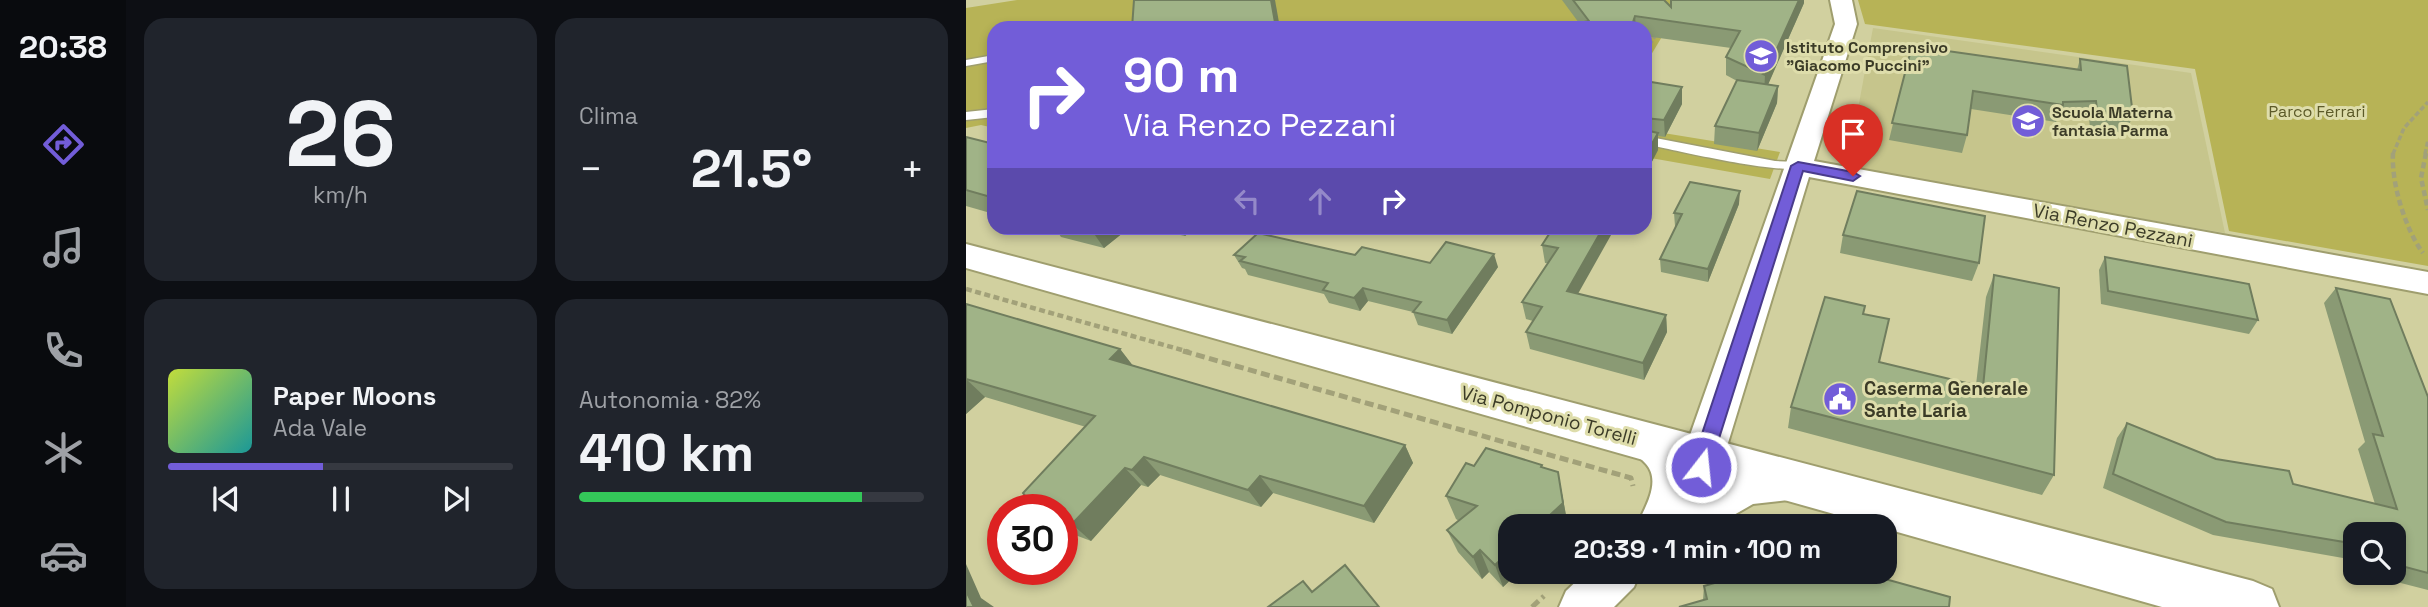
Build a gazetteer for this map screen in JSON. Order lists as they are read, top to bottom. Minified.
{"streets":{"main road":["Via Pomponio Torelli"],"street":["Via Renzo Pezzani"]},"parks":["Parco Ferrari"],"places":{"school or university":["Istituto Comprensivo \"Giacomo Puccini\"","Scuola Materna fantasia Parma"],"public building":["Caserma Generale Sante Laria"]},"page":{"tabs":"20:38","tile":[["26","km/h"],"Clima",["Autonomia · 82%","410 km"]],"turn":["90 m","Via Renzo Pezzani"],"heat":["−","21.5°","+"],"song":["Paper Moons","Ada Vale"],"limit":"30","trip":"20:39 · 1 min · 100 m"}}
